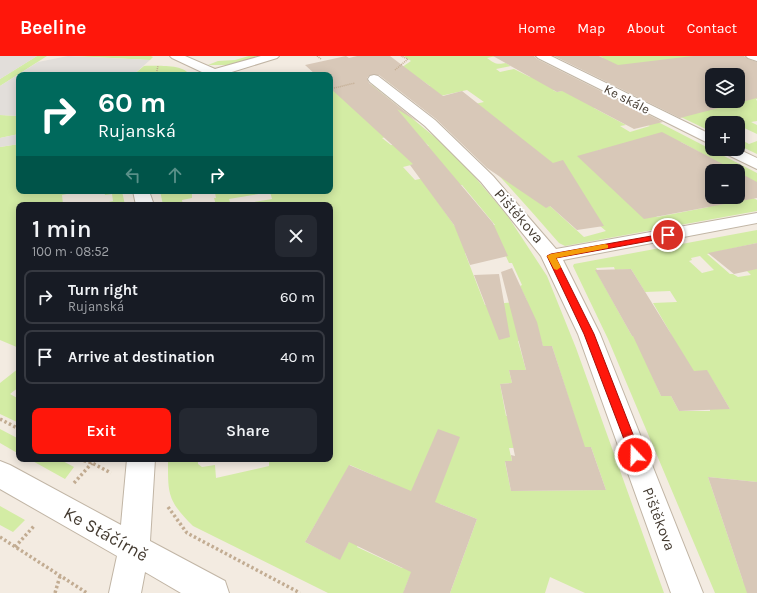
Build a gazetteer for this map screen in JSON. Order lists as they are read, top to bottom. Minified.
{"streets":{"street":["Ke skále","Pištěkova","Ke Stáčírně"]},"page":{"header":"Beeline","nav":["Home","Map","About","Contact"],"map_buttons":["+","−"],"turn":["60 m","Rujanská"],"heading":["1 min","100 m · 08:52"],"list":[{"name":"Turn right","note":"Rujanská","value":"60 m"},{"name":"Arrive at destination","value":"40 m"}],"buttons":["Exit","Share"]}}
